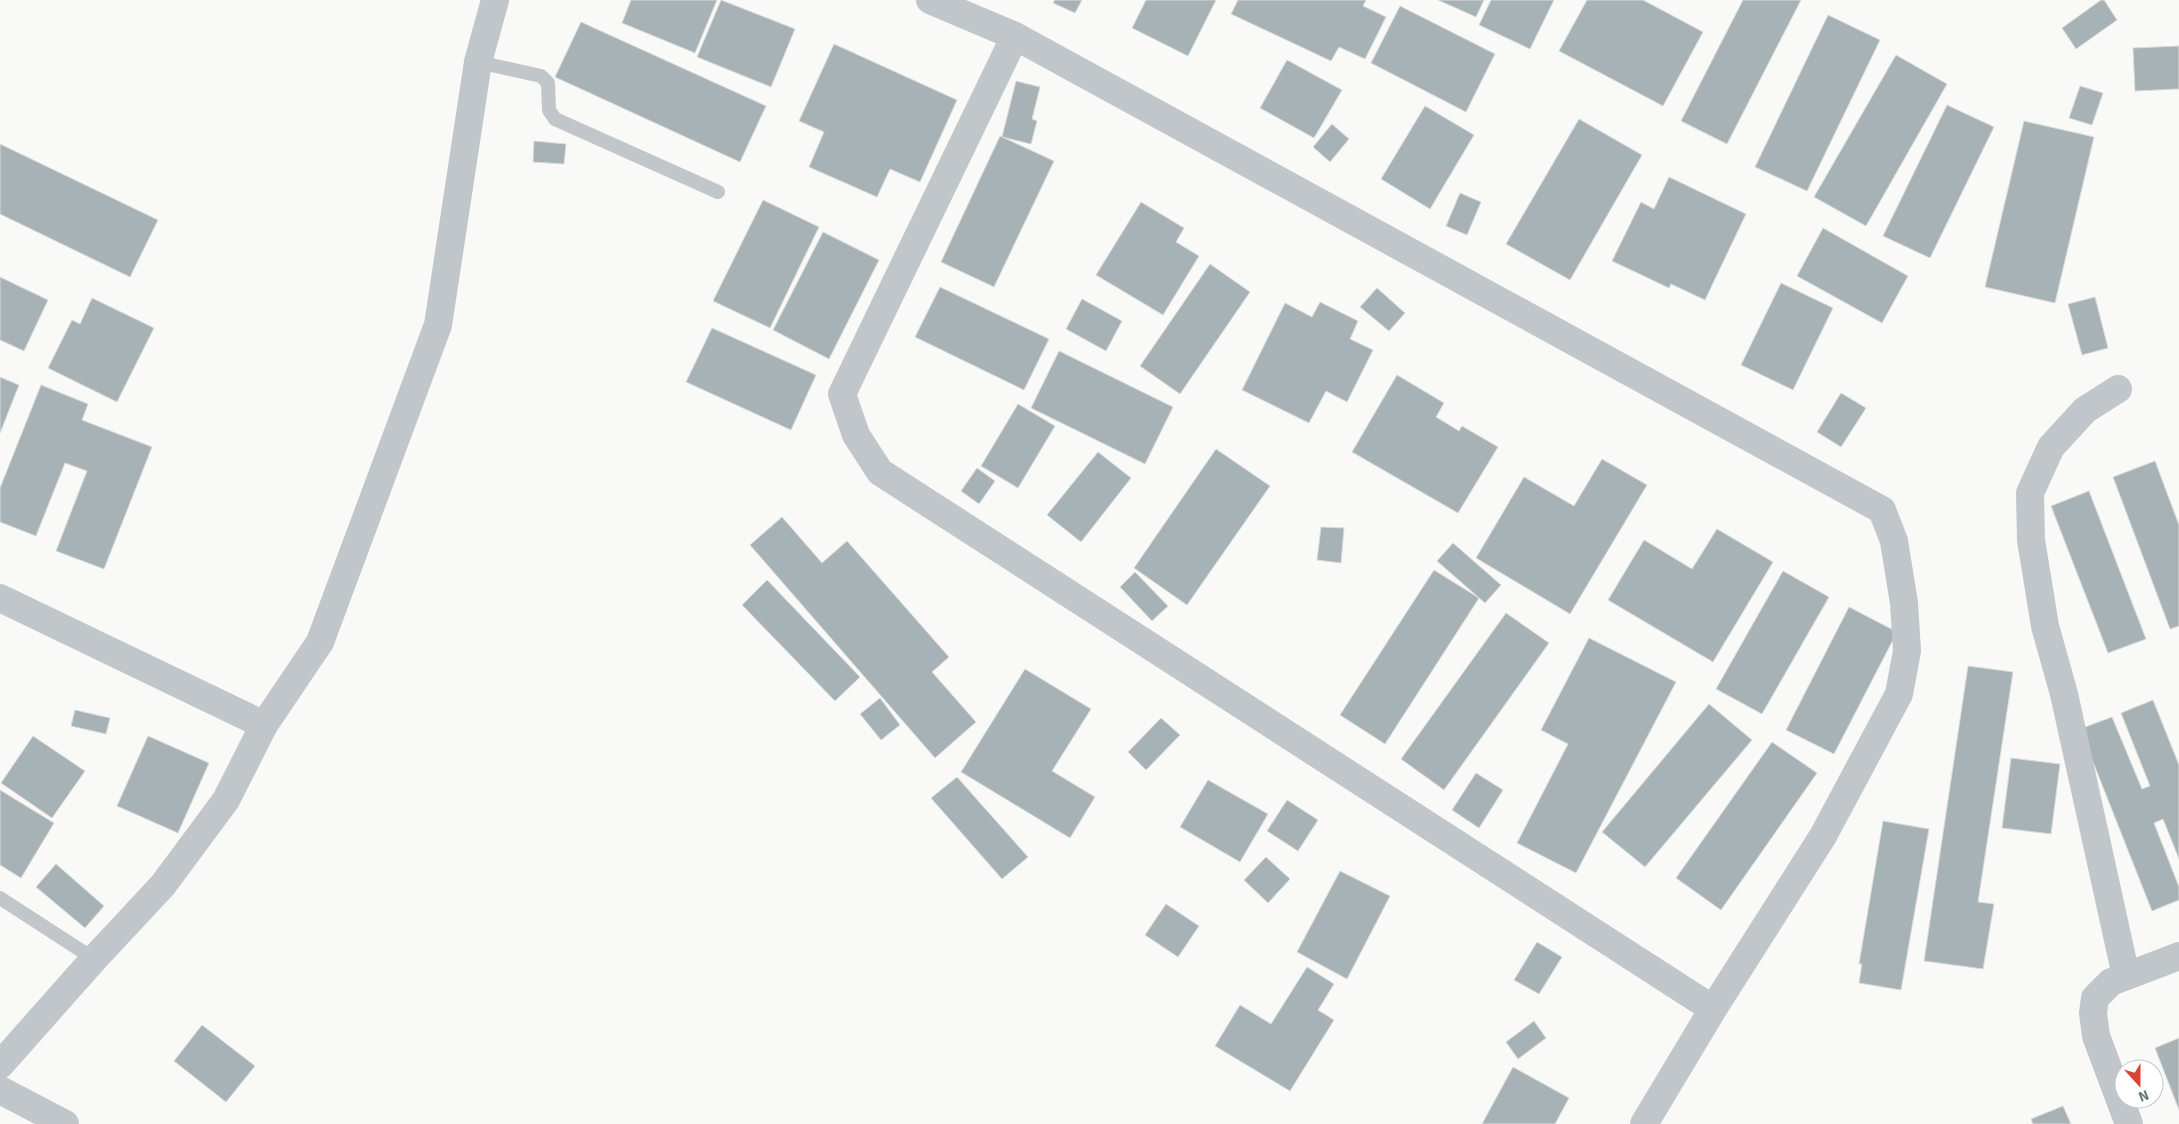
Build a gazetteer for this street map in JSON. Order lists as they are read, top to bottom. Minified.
{"north":"bottom"}
